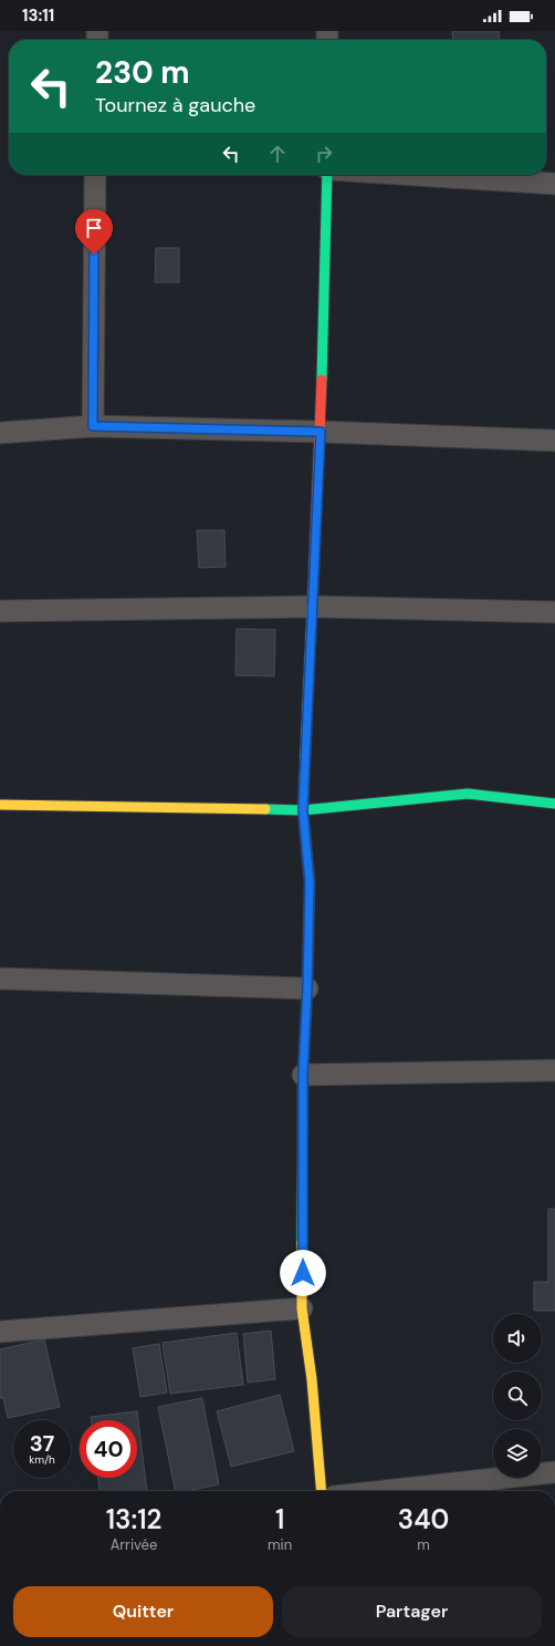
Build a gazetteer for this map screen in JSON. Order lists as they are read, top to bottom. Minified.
{"page":{"status":"13:11","turn":["230 m","Tournez à gauche"],"speed":"37 km/h","limit":"40","eta":["13:12","Arrivée","1","min","340","m"],"buttons":["Quitter","Partager"]}}
